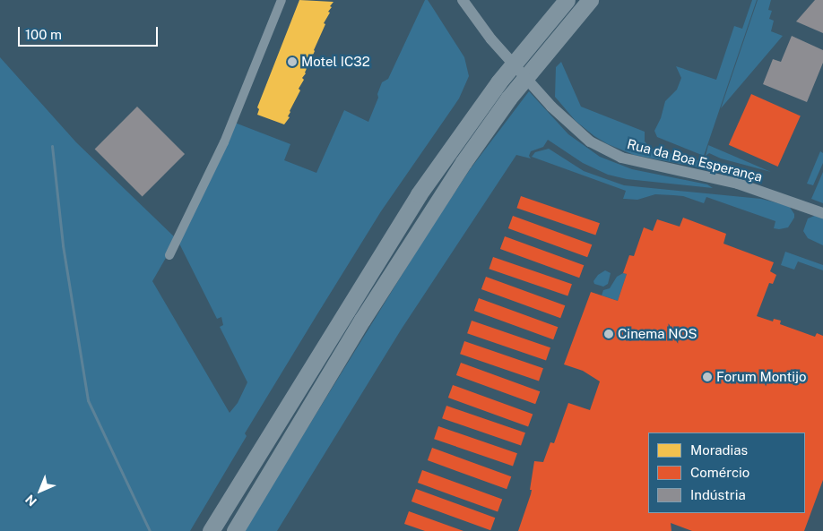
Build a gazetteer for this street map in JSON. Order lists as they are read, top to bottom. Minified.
{"streets":{"street":["Rua da Boa Esperança"]},"places":["Motel IC32","Cinema NOS","Forum Montijo"],"legend":["Moradias","Comércio","Indústria"],"scale_bar":"100 m","north":"bottom left"}
